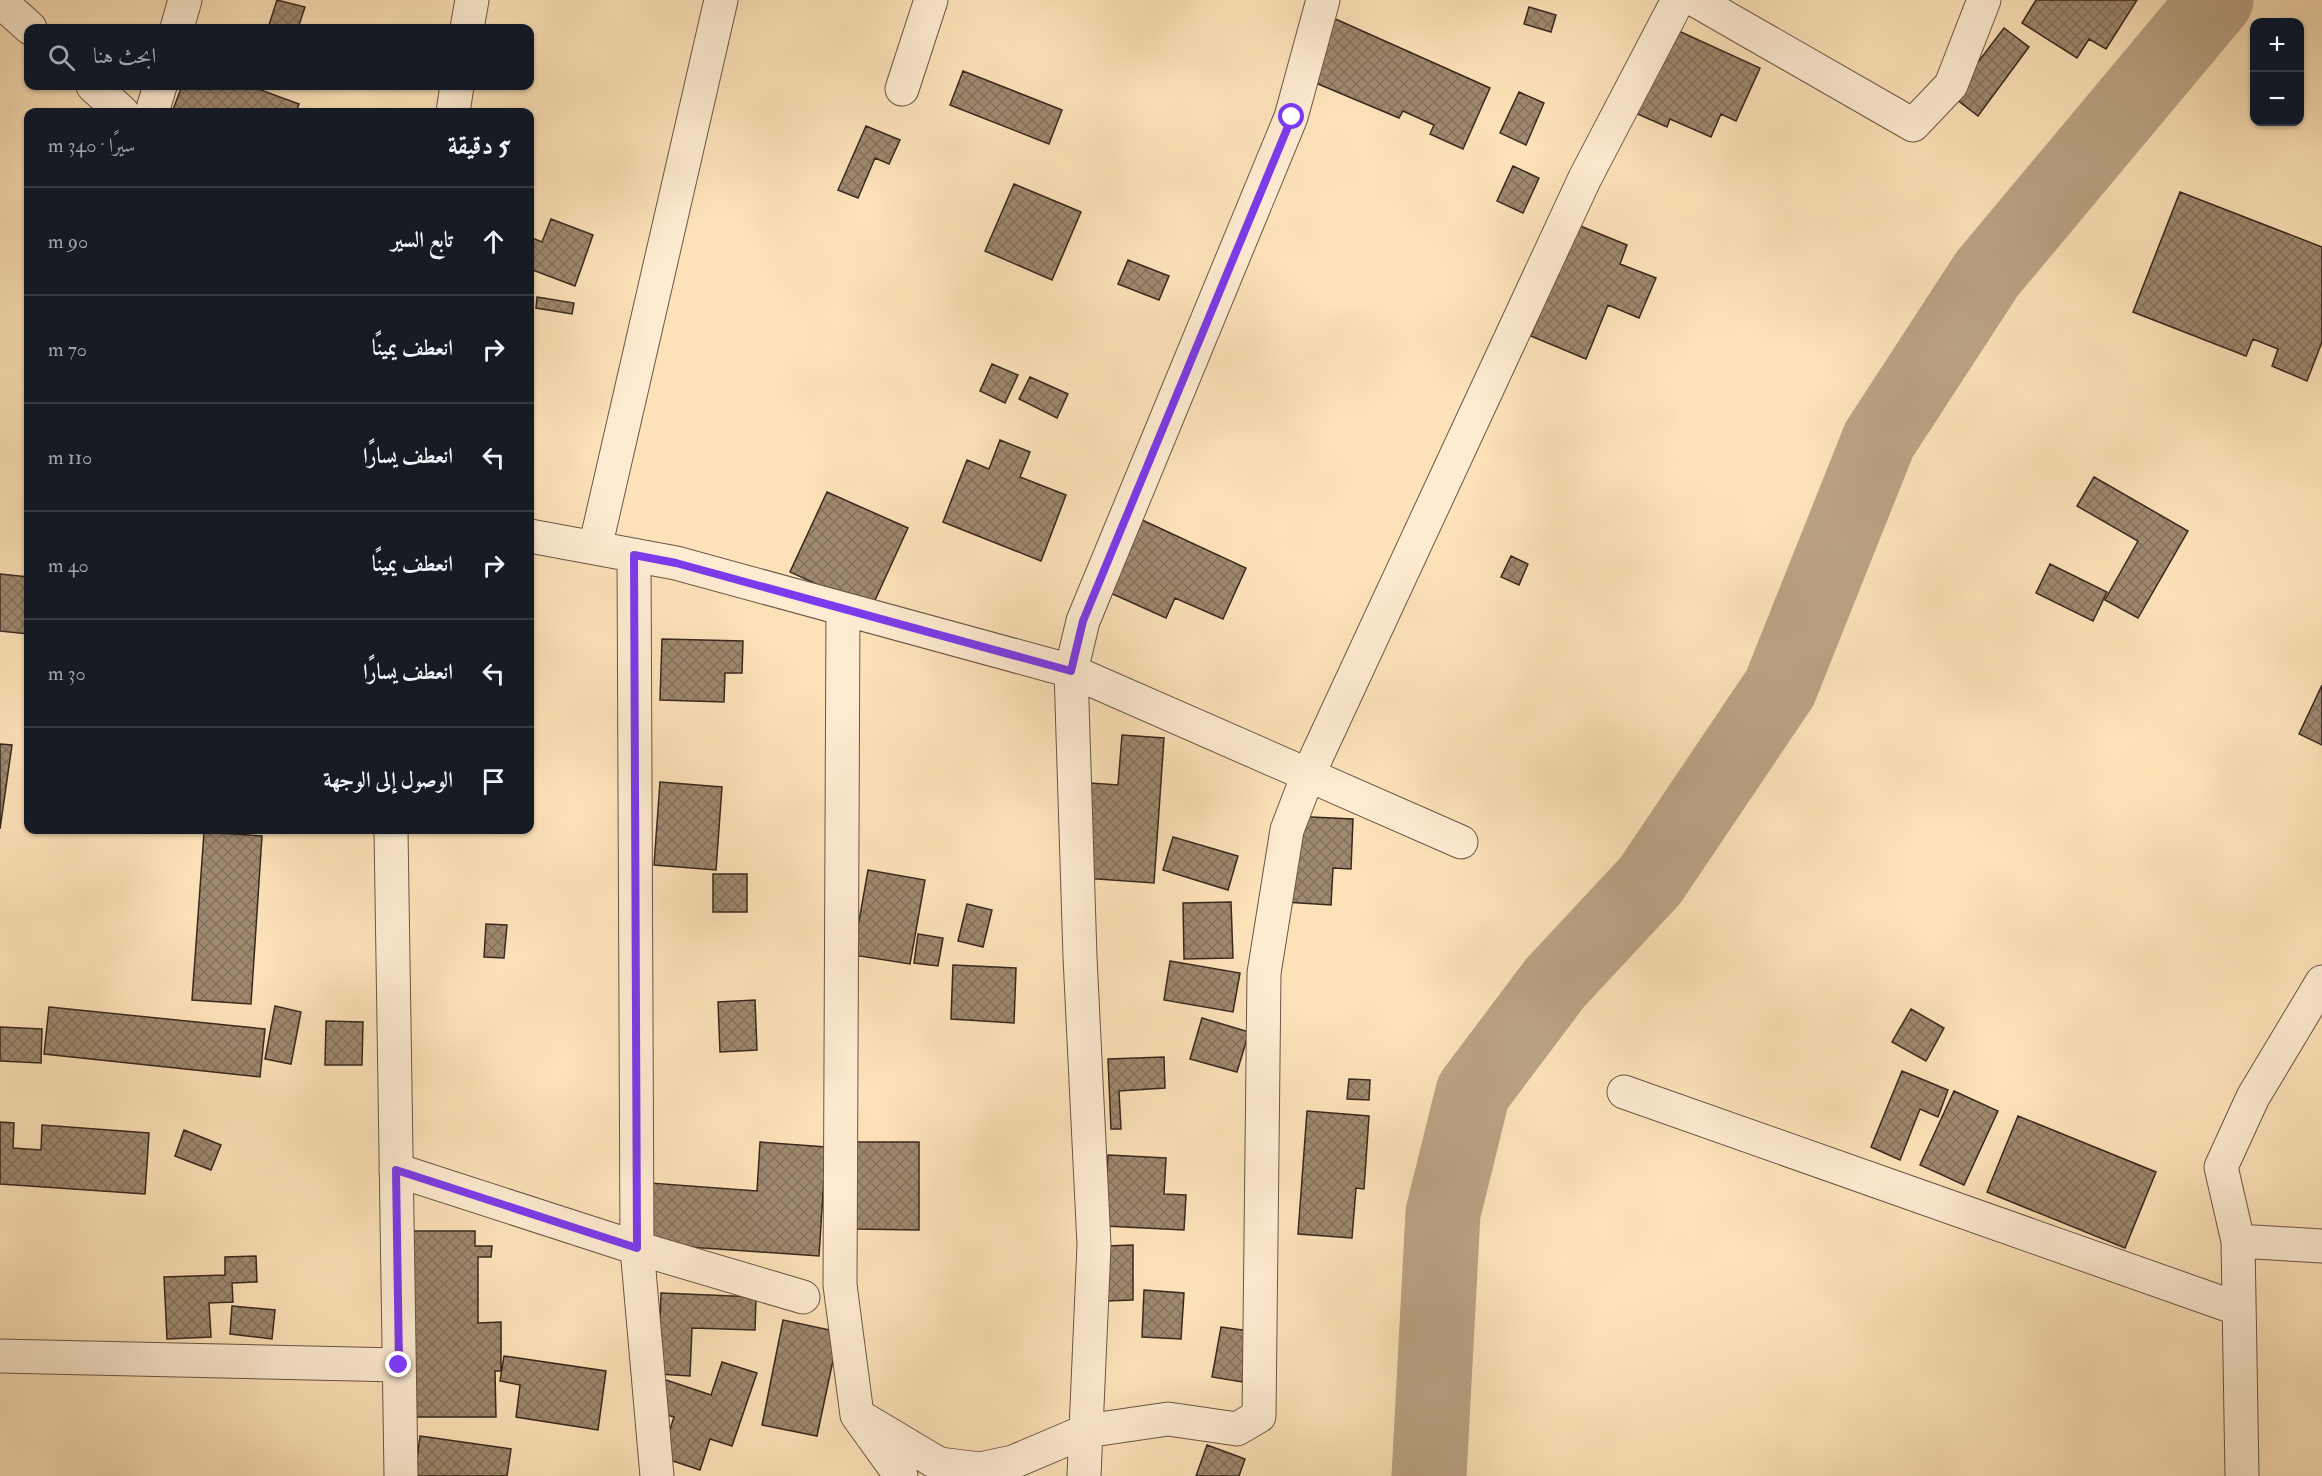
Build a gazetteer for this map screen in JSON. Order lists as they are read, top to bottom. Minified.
{"page":{"map_buttons":["+","−"],"search":"ابحث هنا","heading":["5 دقيقة","سيرًا · 340 m"],"list":[["تابع السير","90 m"],["انعطف يمينًا","70 m"],["انعطف يسارًا","110 m"],["انعطف يمينًا","40 m"],["انعطف يسارًا","30 m"],"الوصول إلى الوجهة"]}}
